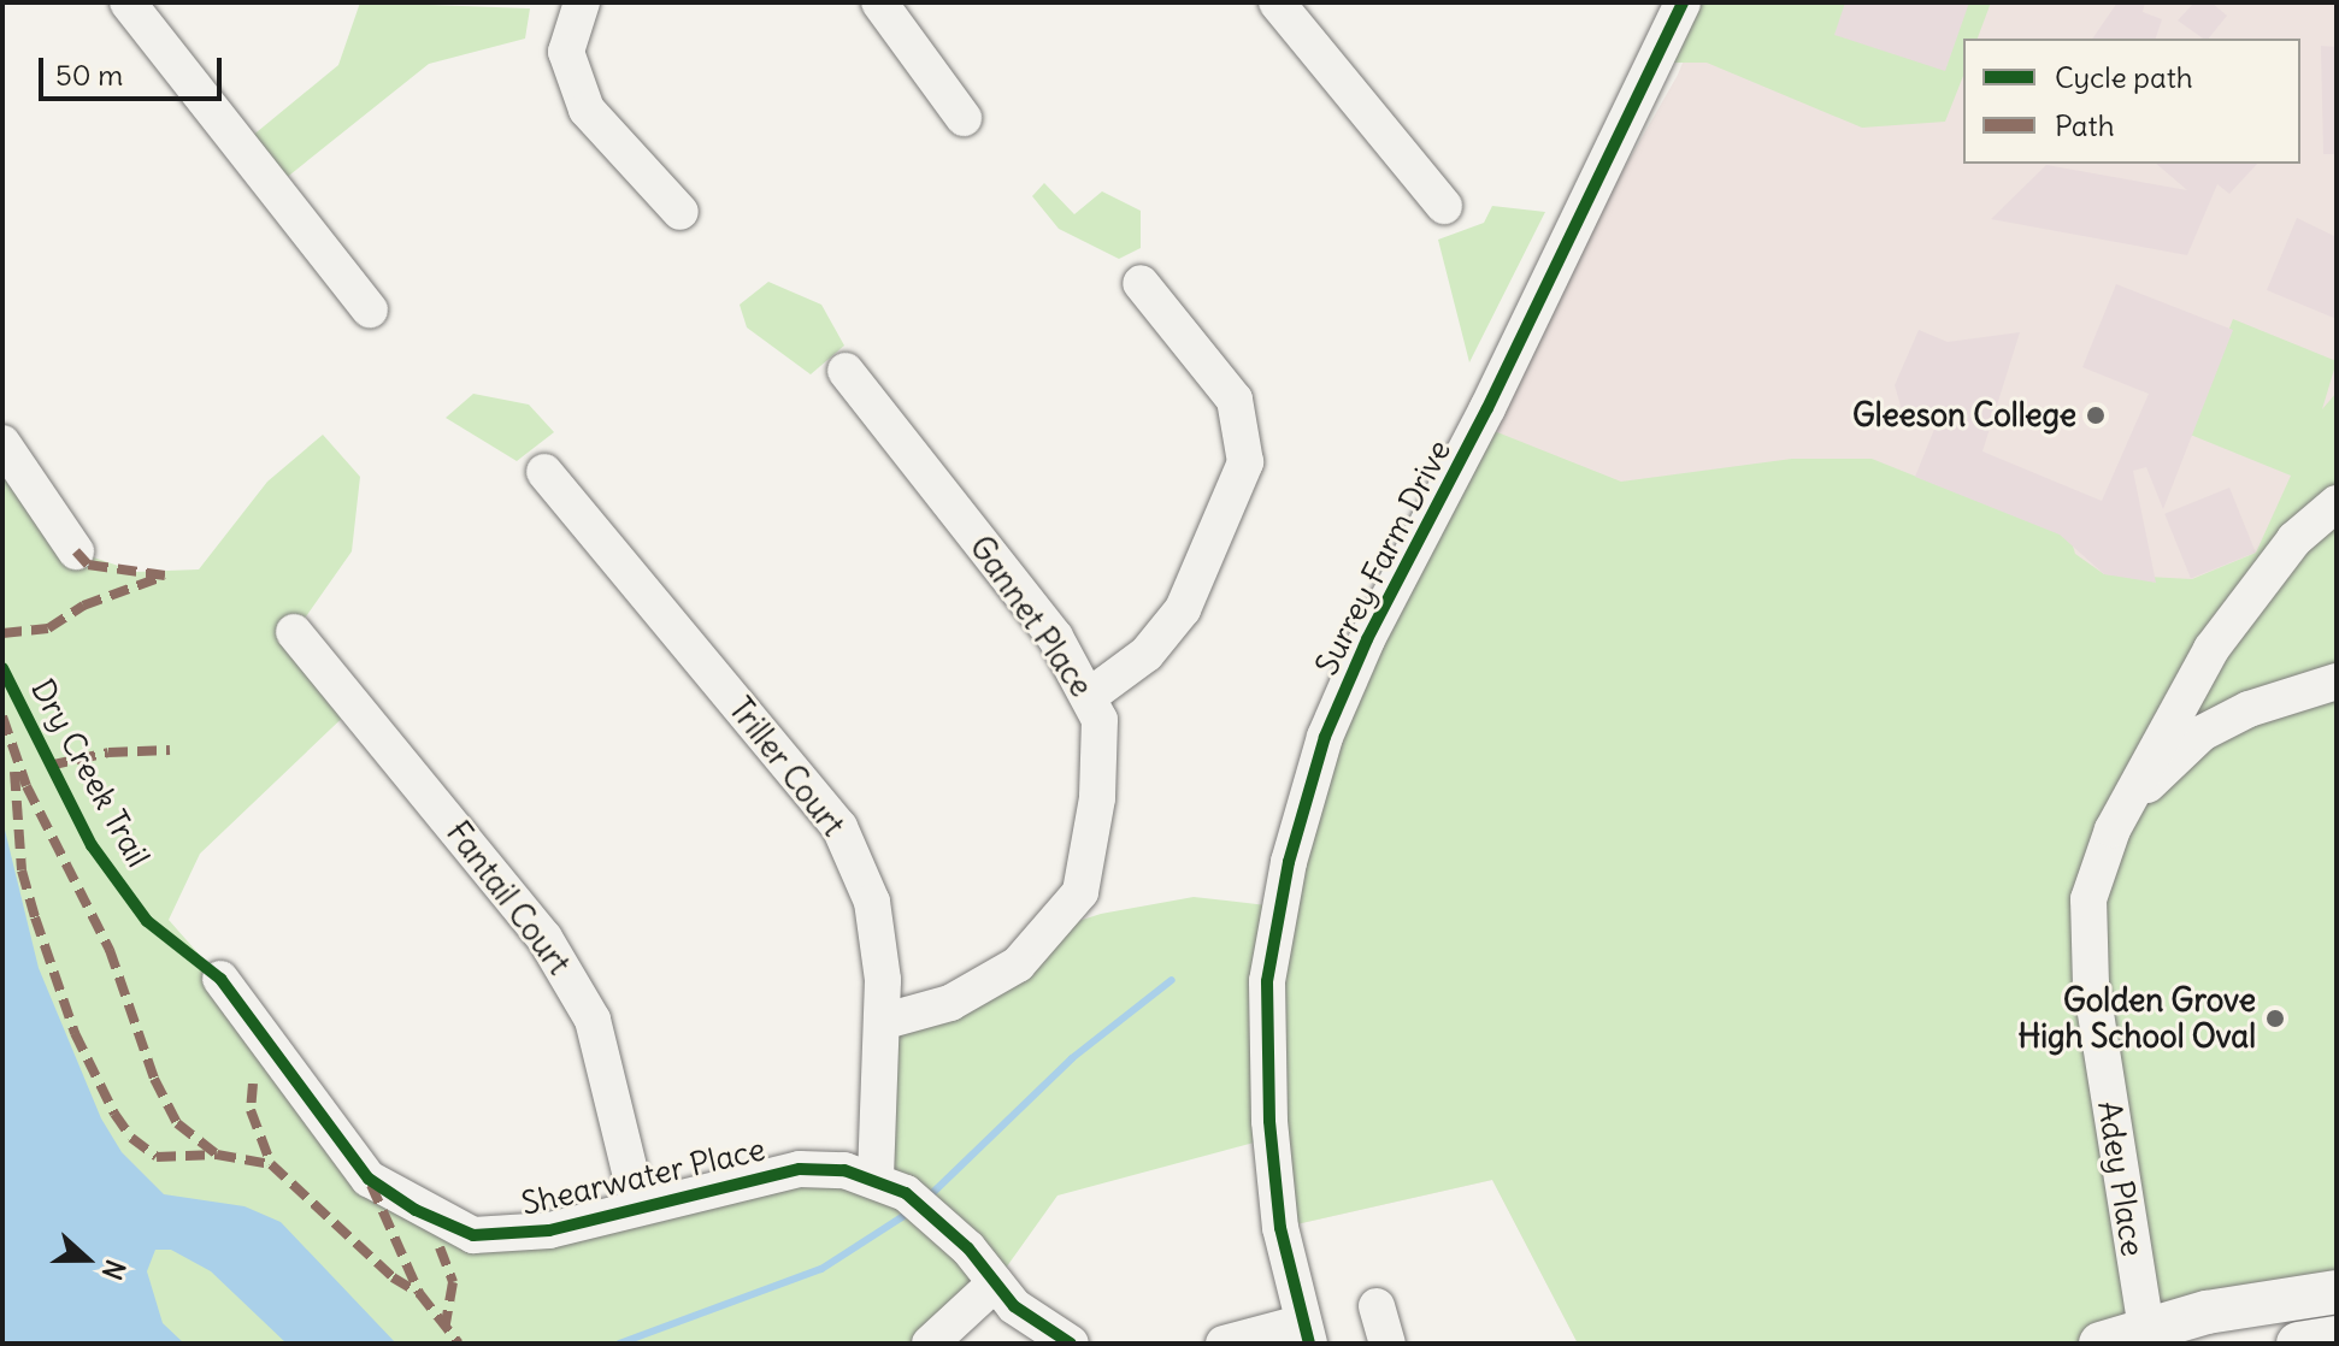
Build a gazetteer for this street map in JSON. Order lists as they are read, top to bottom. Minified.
{"streets":{"street":["Surrey Farm Drive","Gannet Place","Triller Court","Fantail Court","Shearwater Place","Adey Place"],"cycle path":["Dry Creek Trail"]},"crossings":[["Gannet Place","Triller Court"],["Triller Court","Shearwater Place"],["Fantail Court","Shearwater Place"]],"places":["Gleeson College","Golden Grove High School Oval"],"legend":["Cycle path","Path"],"scale_bar":"50 m","north":"right"}
